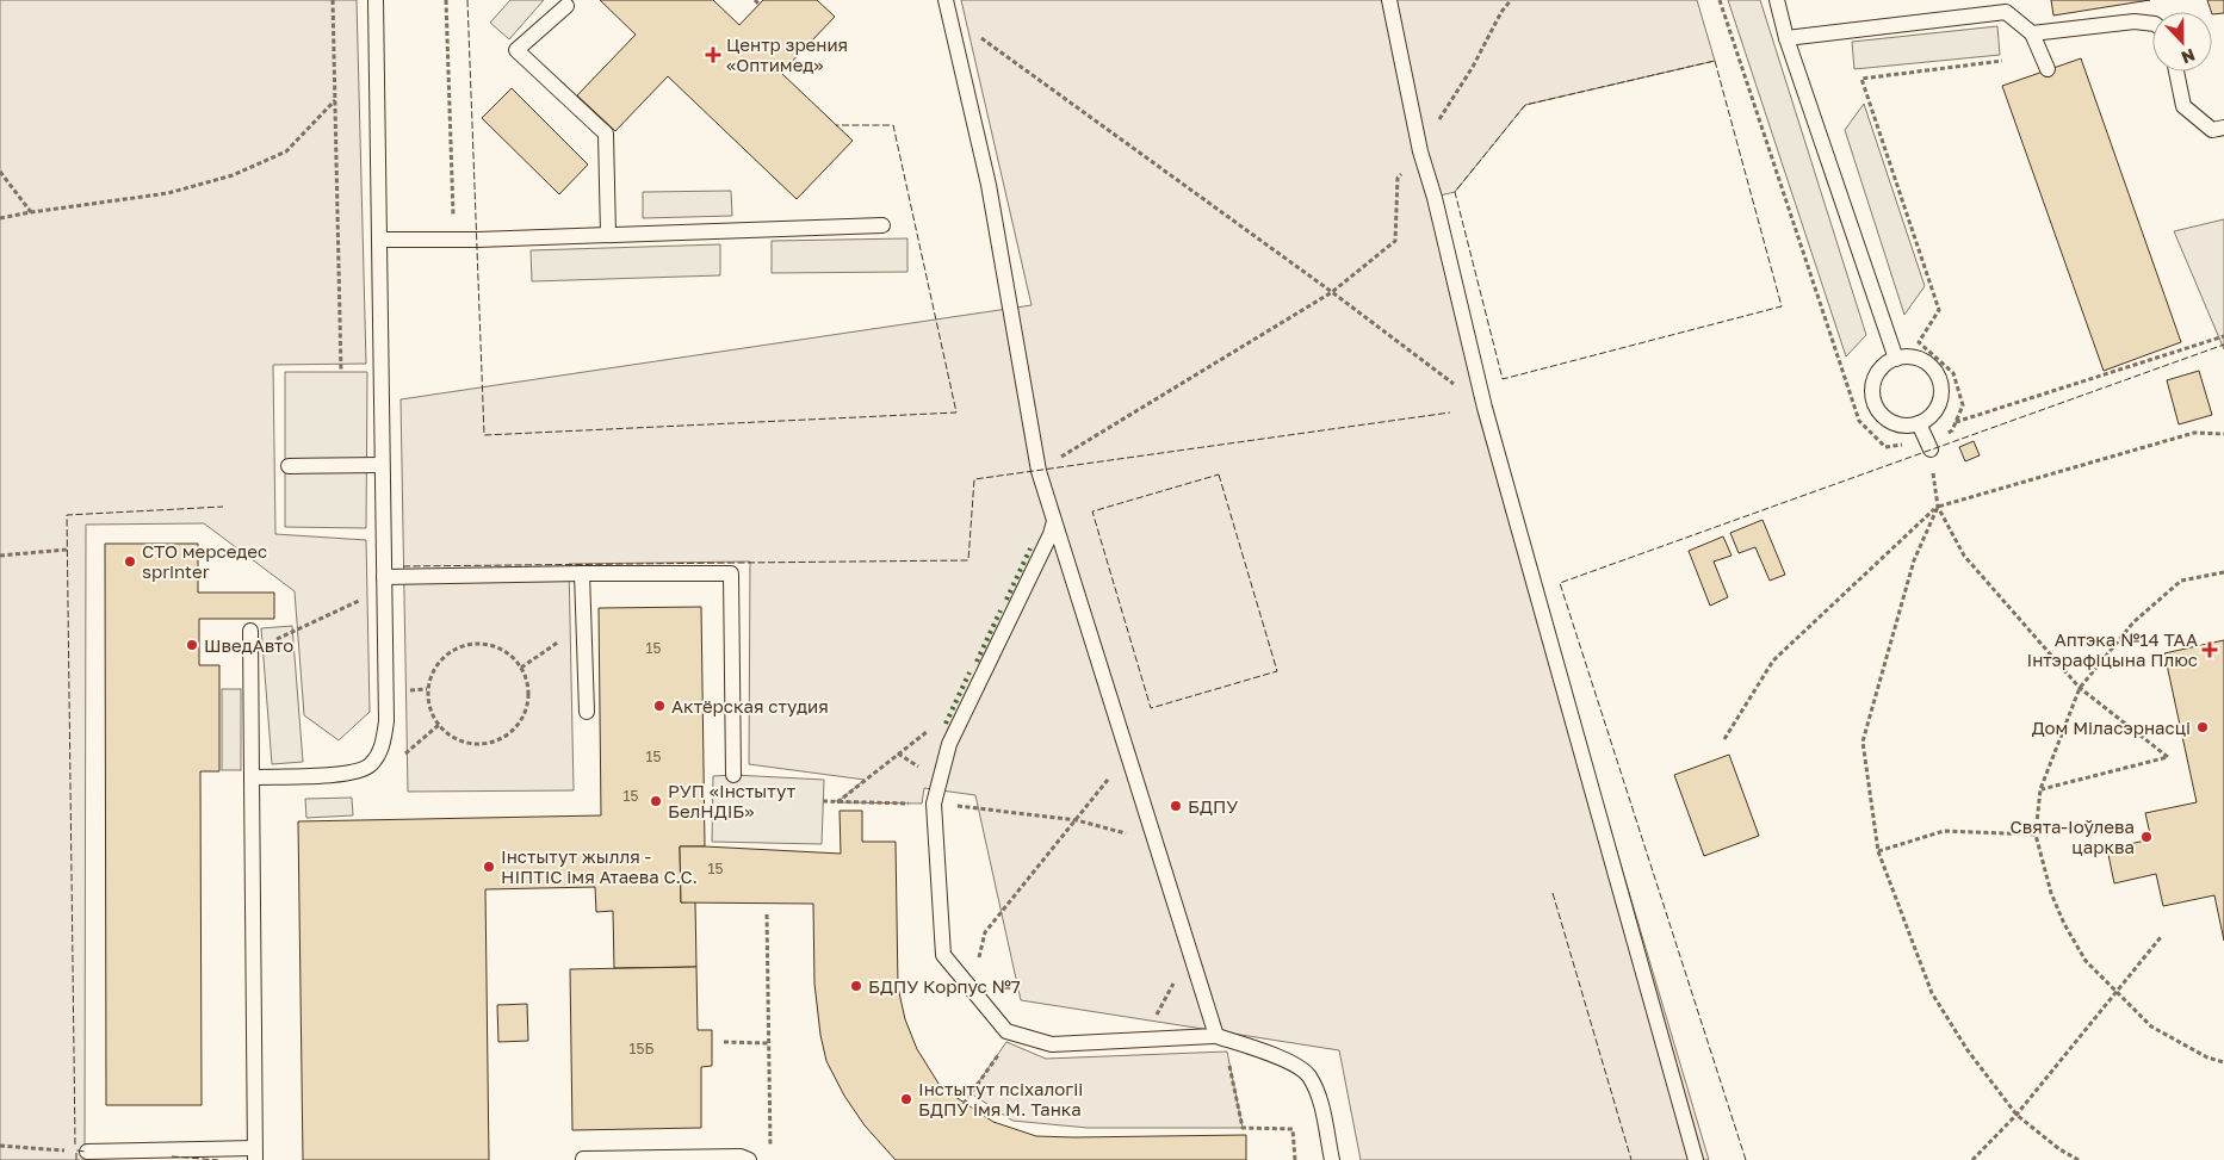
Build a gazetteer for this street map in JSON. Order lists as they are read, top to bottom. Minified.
{"places":{"health":["Центр зрения «Оптимед»","Аптэка №14 ТАА Інтэрафіцына Плюс"],"other":["СТО мерседес sprinter","ШведАвто","Актёрская студия","Дом Міласэрнасці","РУП «Інстытут БелНДІБ»","БДПУ","Свята-Іоўлева царква","Інстытут жылля - НІПТІС імя Атаева С.С.","БДПУ Корпус №7","Інстытут псіхалогіі БДПУ імя М. Танка"]},"house_numbers":["15","15","15","15","15Б"],"north":"bottom"}
